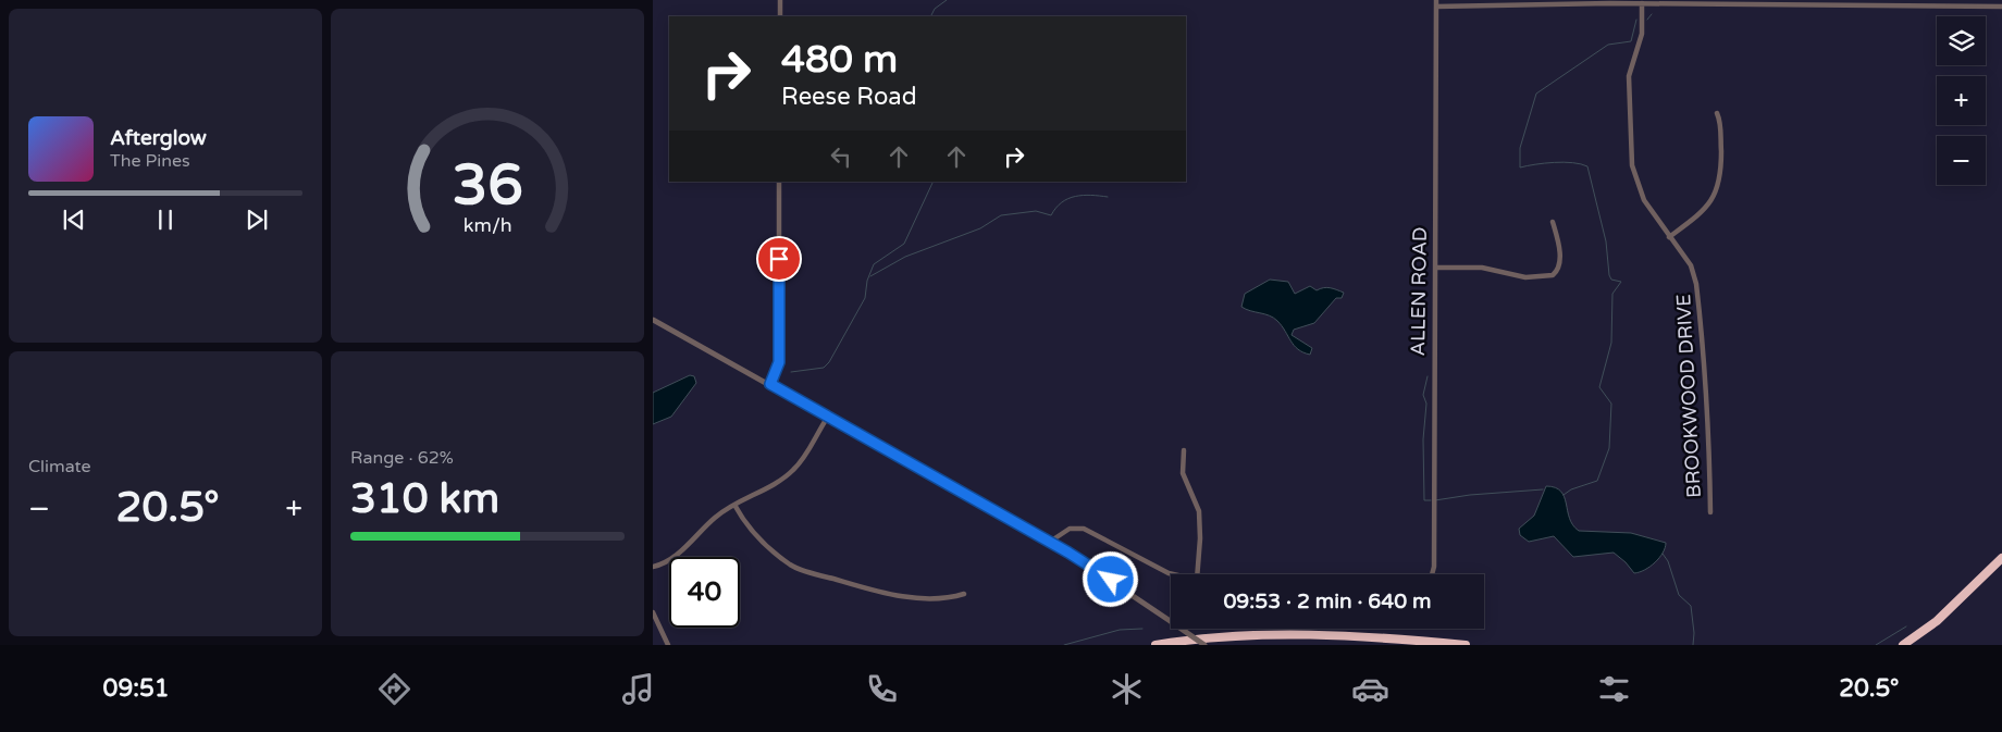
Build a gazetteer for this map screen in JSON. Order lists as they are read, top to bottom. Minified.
{"streets":{"street":["ALLEN ROAD","BROOKWOOD DRIVE"]},"page":{"map_buttons":["+","−"],"turn":["480 m","Reese Road"],"song":["Afterglow","The Pines"],"tile":["Climate",["Range · 62%","310 km"]],"heat":["−","20.5°","+"],"limit":"40","trip":"09:53 · 2 min · 640 m","tabs":["09:51","20.5°"],"gauge":["36","km/h"]}}
